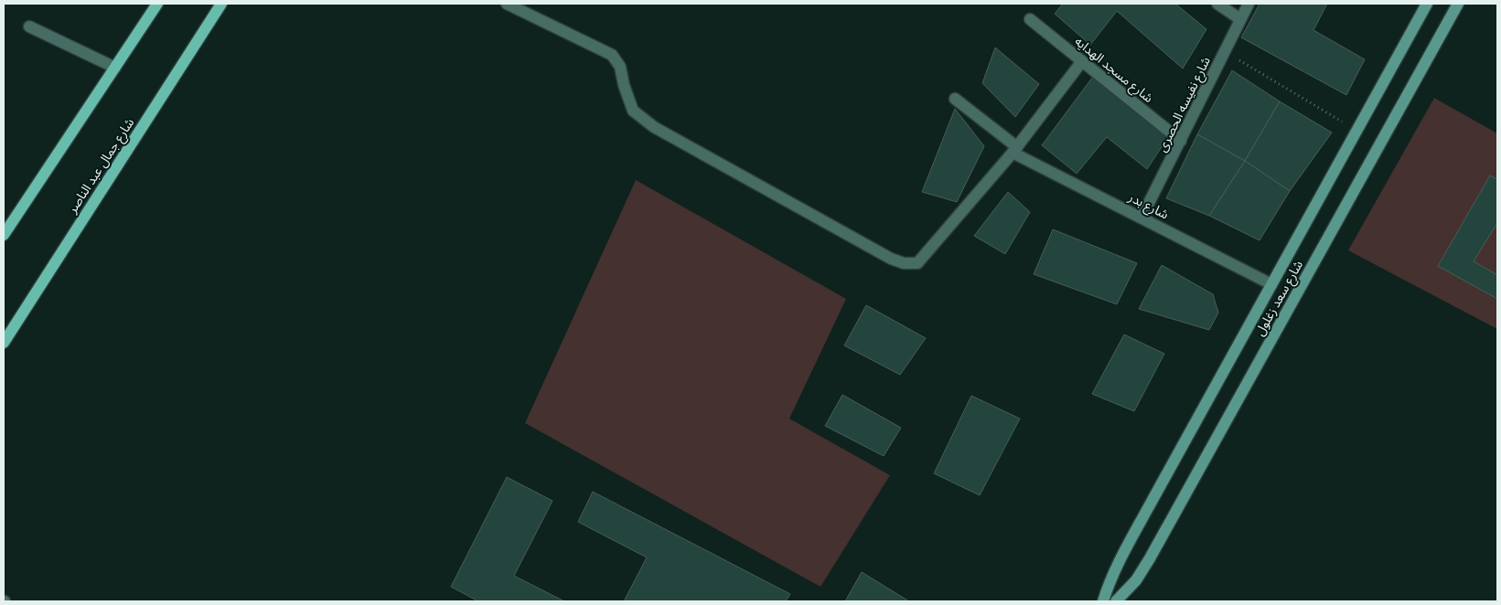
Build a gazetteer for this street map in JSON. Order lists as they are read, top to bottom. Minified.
{"streets":{"main road":["شارع جمال عبد الناصر","شارع سعد زغلول"],"street":["شارع مسجد الهدايه","شارع نفيسه الحصرى","شارع بدر"]},"crossings":[["شارع مسجد الهدايه","شارع نفيسه الحصرى"],["شارع نفيسه الحصرى","شارع بدر"],["شارع بدر","شارع سعد زغلول"]]}
